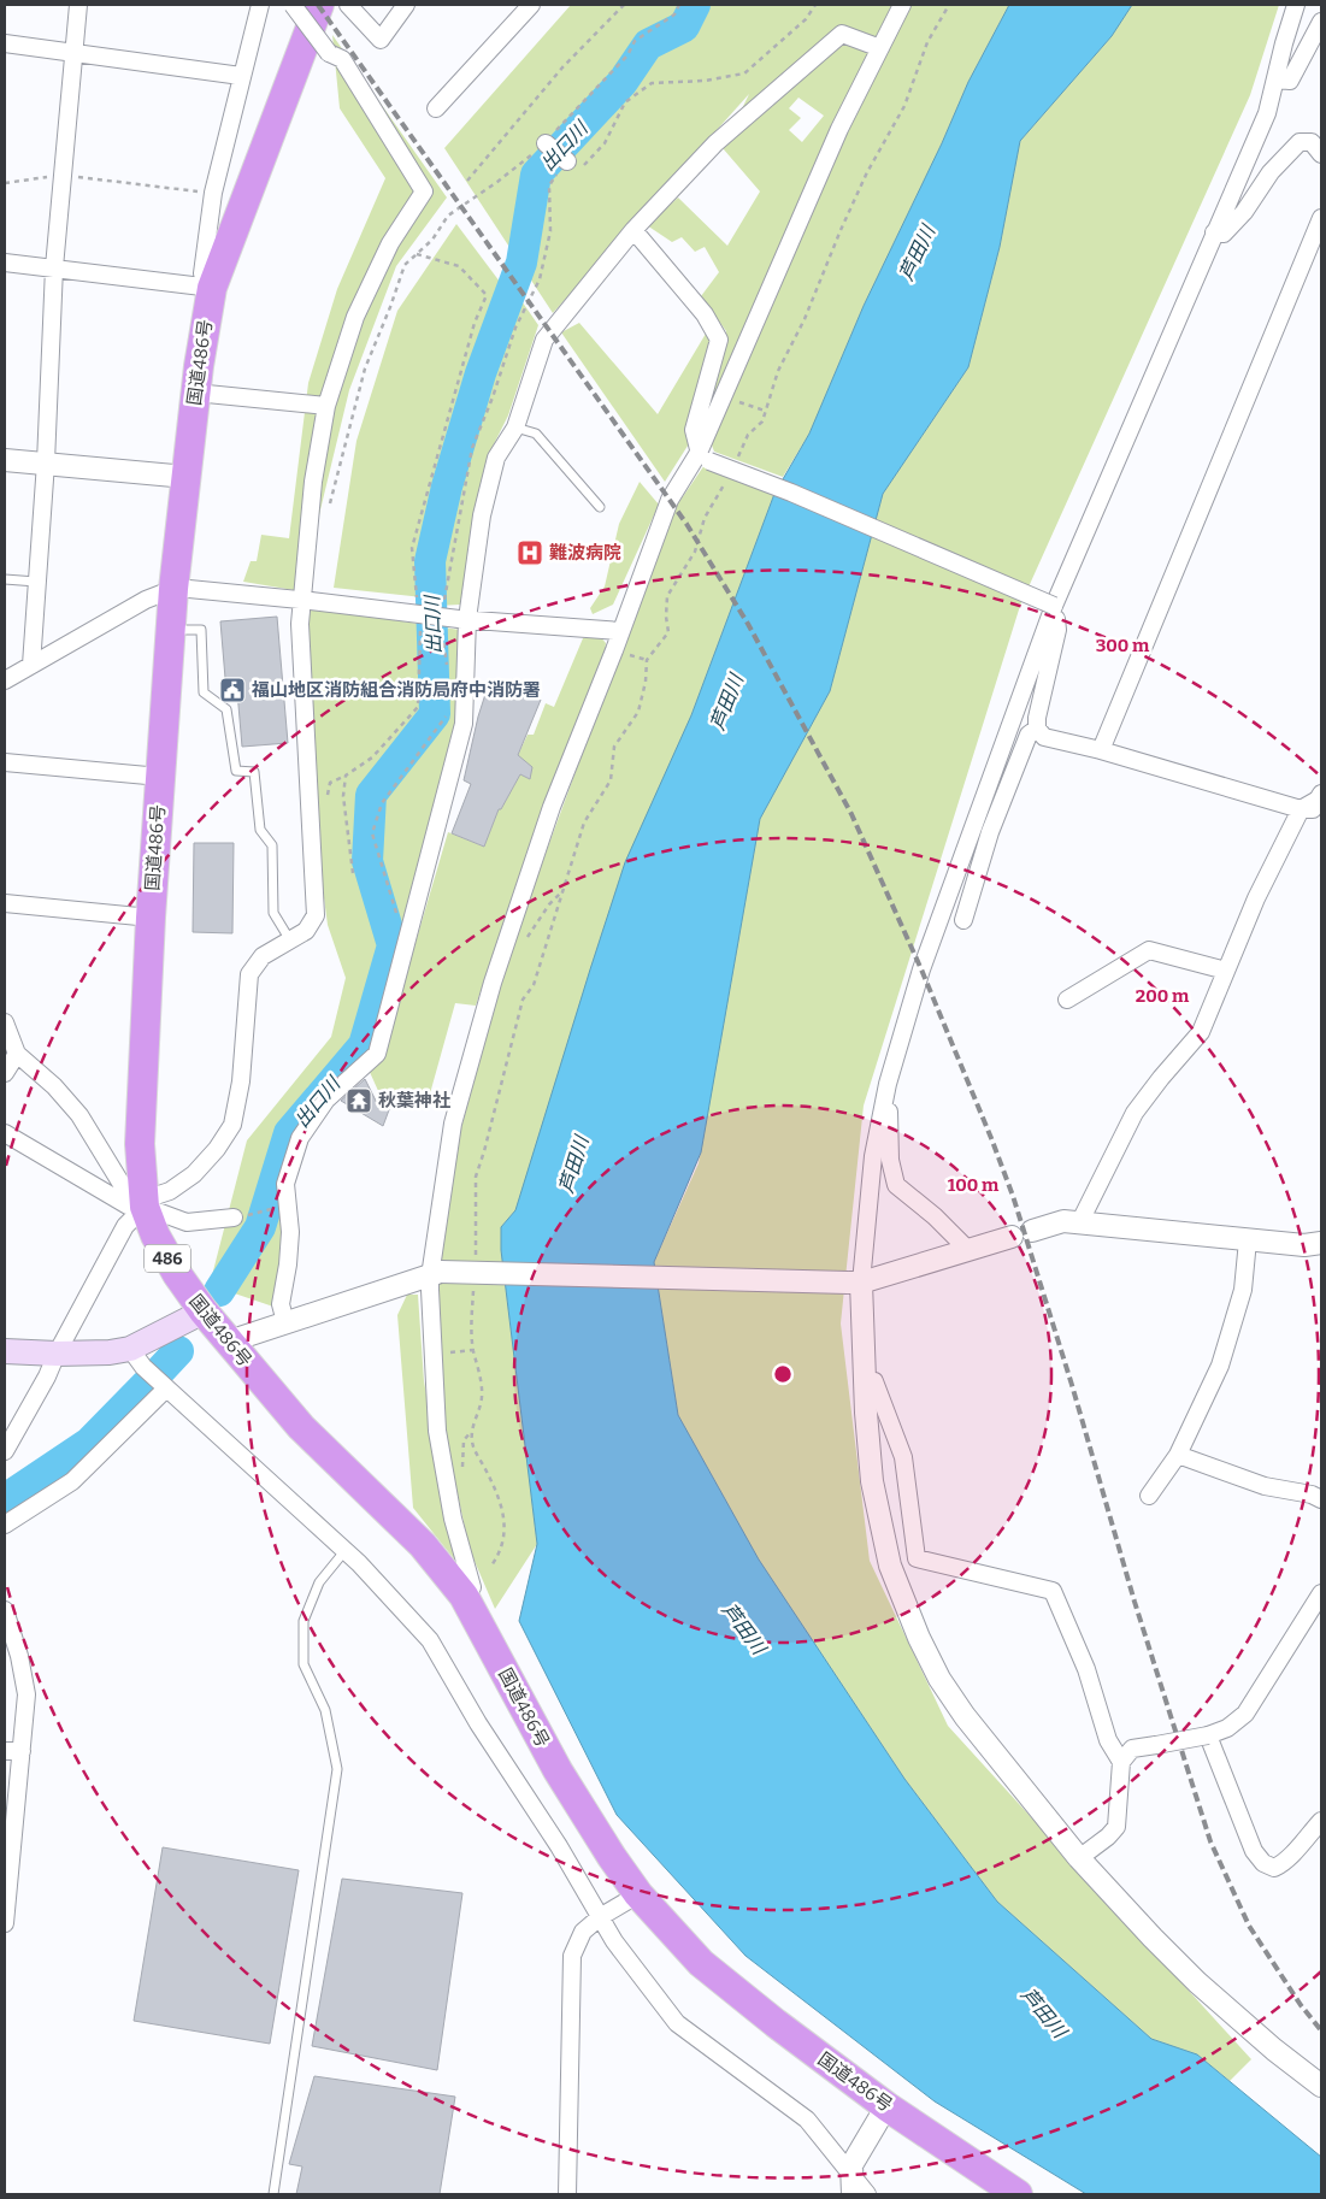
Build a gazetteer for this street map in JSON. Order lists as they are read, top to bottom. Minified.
{"streets":{"highway":["国道486号","486"]},"water":["出口川","芦田川"],"places":{"hospital":["難波病院"],"public building":["福山地区消防組合消防局府中消防署"],"temple":["秋葉神社"]},"rings":["300 m","200 m","100 m"]}
